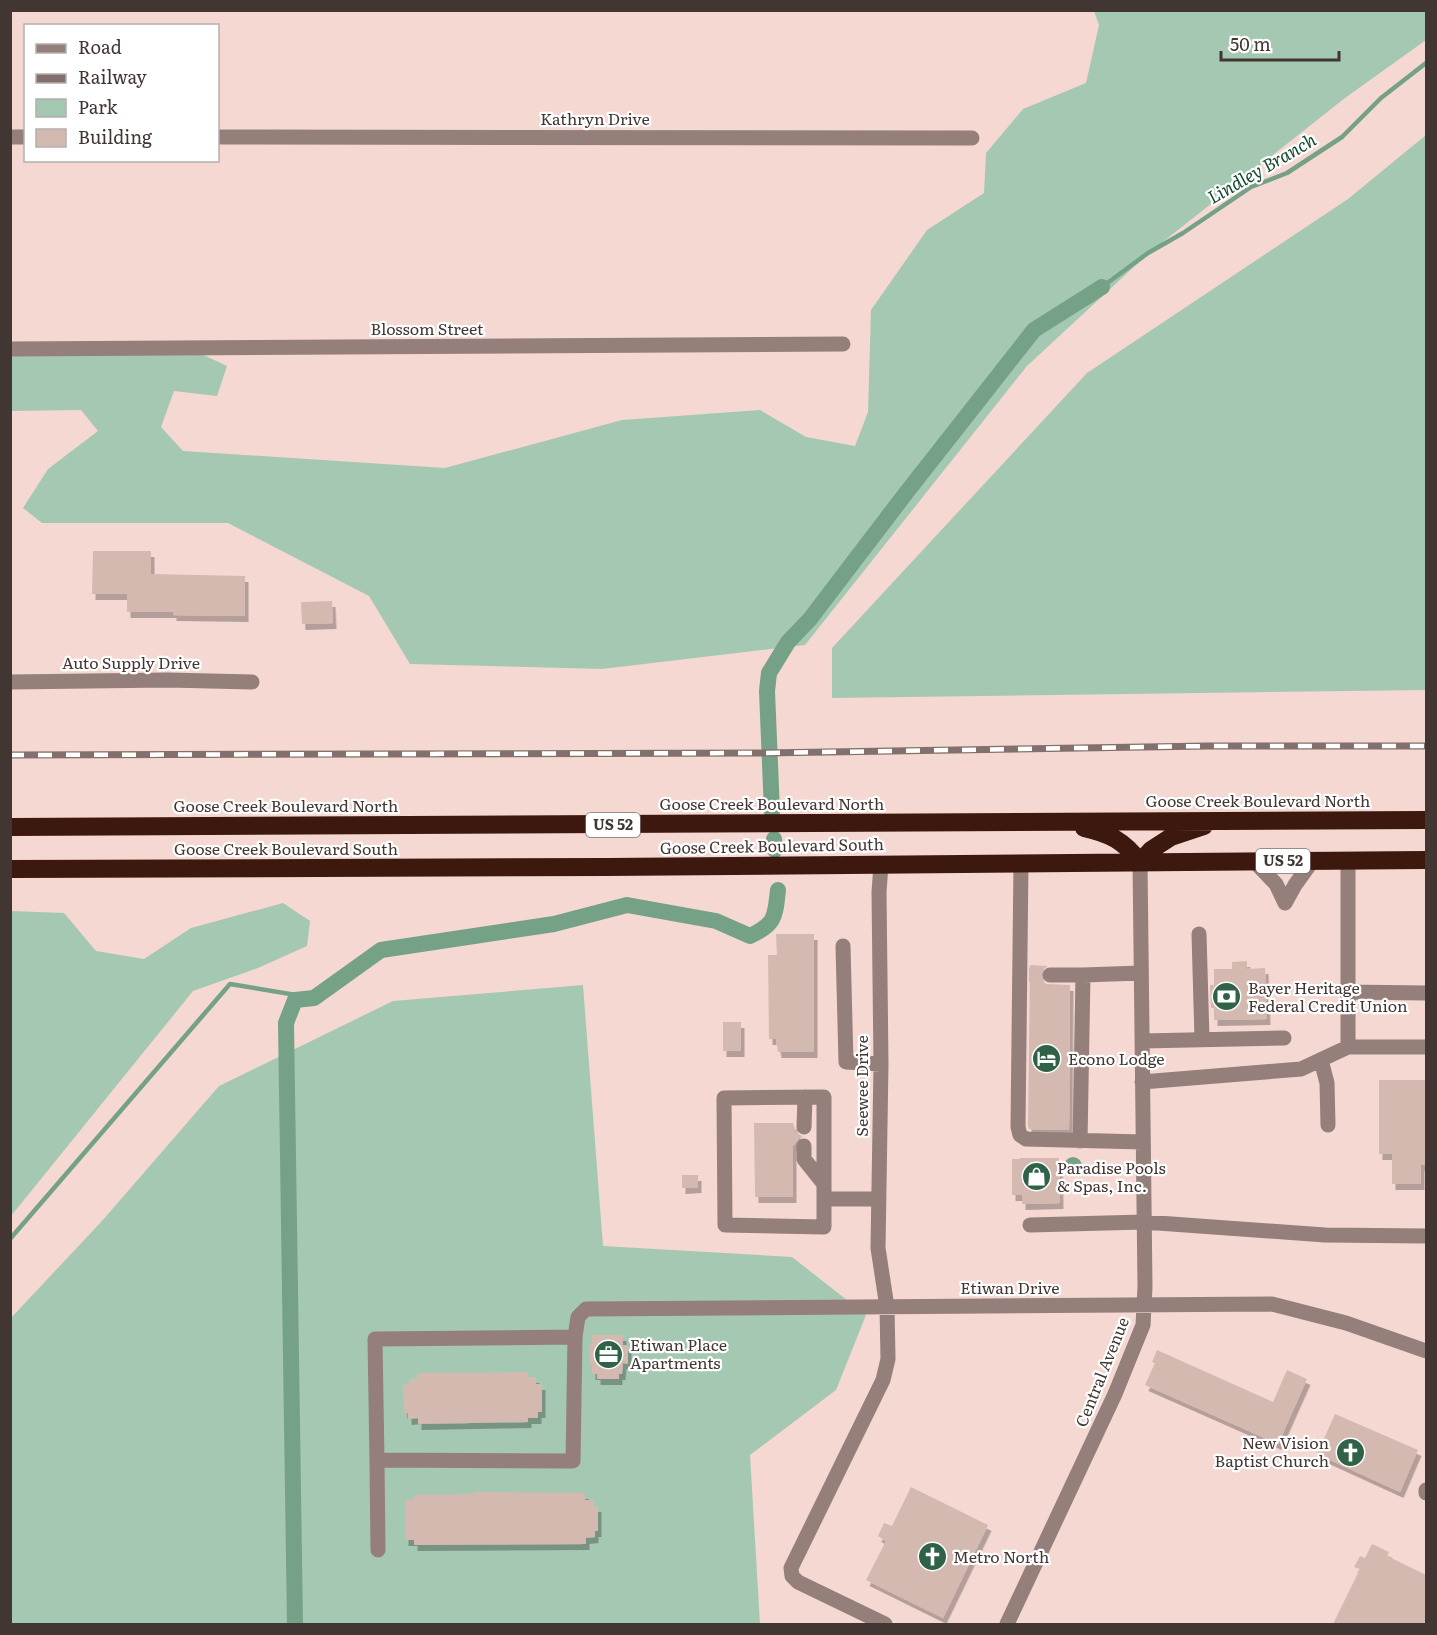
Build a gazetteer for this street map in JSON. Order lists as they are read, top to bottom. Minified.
{"streets":{"highway":["Goose Creek Boulevard North","US 52","Goose Creek Boulevard South"],"street":["Kathryn Drive","Blossom Street","Auto Supply Drive","Seewee Drive","Etiwan Drive","Central Avenue"]},"crossings":[["Goose Creek Boulevard South","Seewee Drive"],["Goose Creek Boulevard South","Central Avenue"],["Seewee Drive","Etiwan Drive"],["Etiwan Drive","Central Avenue"]],"water":["Lindley Branch"],"places":{"bank":["Bayer Heritage Federal Credit Union"],"hotel":["Econo Lodge"],"shop":["Paradise Pools & Spas, Inc."],"office":["Etiwan Place Apartments"],"church":["New Vision Baptist Church","Metro North"]},"legend":["Road","Railway","Park","Building"],"scale_bar":"50 m"}
